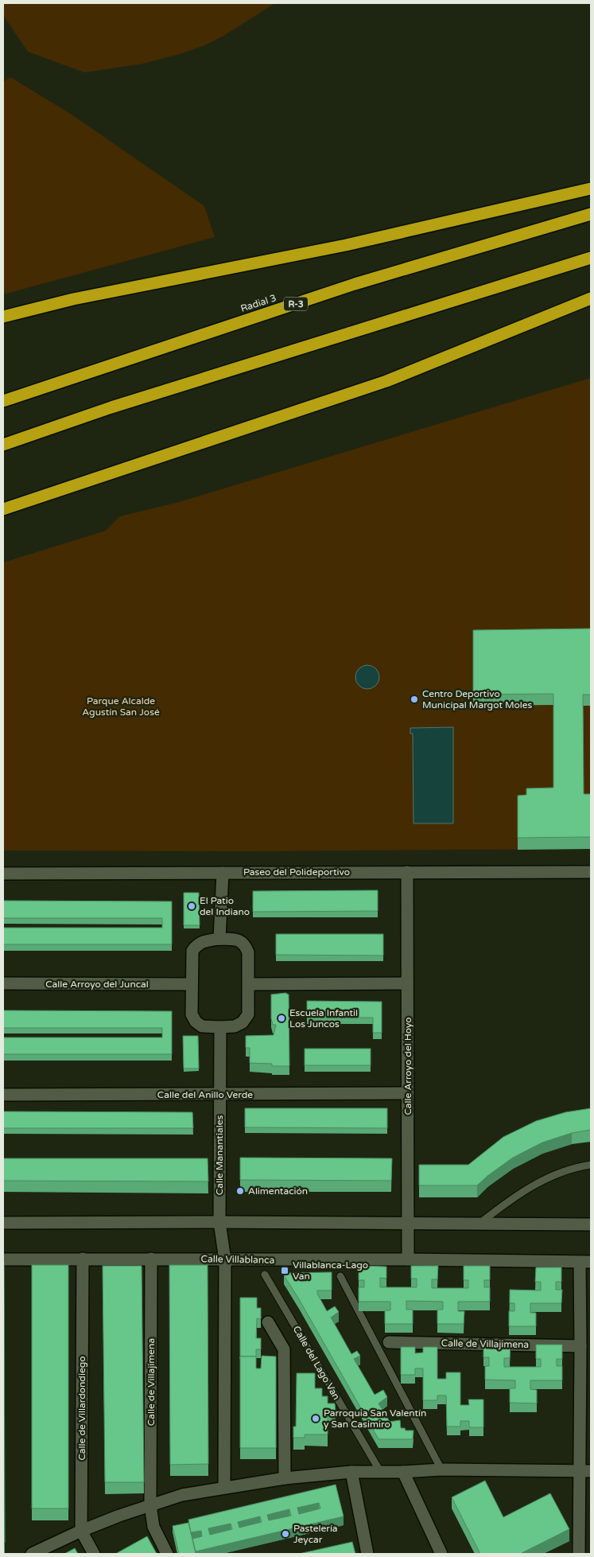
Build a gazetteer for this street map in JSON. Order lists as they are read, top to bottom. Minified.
{"streets":{"highway":["Radial 3","R-3"],"street":["Paseo del Polideportivo","Calle Arroyo del Juncal","Calle Arroyo del Hoyo","Calle del Anillo Verde","Calle Manantiales","Calle Villablanca","Calle de Villajimena","Calle de Villardondiego"],"lane":["Calle del Lago Van"]},"crossings":[["Paseo del Polideportivo","Calle Arroyo del Hoyo"],["Calle Arroyo del Juncal","Calle Manantiales"],["Calle Arroyo del Hoyo","Calle del Anillo Verde"],["Calle Arroyo del Hoyo","Calle Villablanca"],["Calle del Anillo Verde","Calle Manantiales"],["Calle Manantiales","Calle Villablanca"],["Calle Villablanca","Calle de Villajimena"],["Calle Villablanca","Calle de Villardondiego"]],"parks":["Parque Alcalde Agustín San José"],"places":{"other":["Centro Deportivo Municipal Margot Moles","El Patio del Indiano","Escuela Infantil Los Juncos","Alimentación","Parroquia San Valentín y San Casimiro","Pastelería Jeycar"],"transit":["Villablanca-Lago Van"]}}
